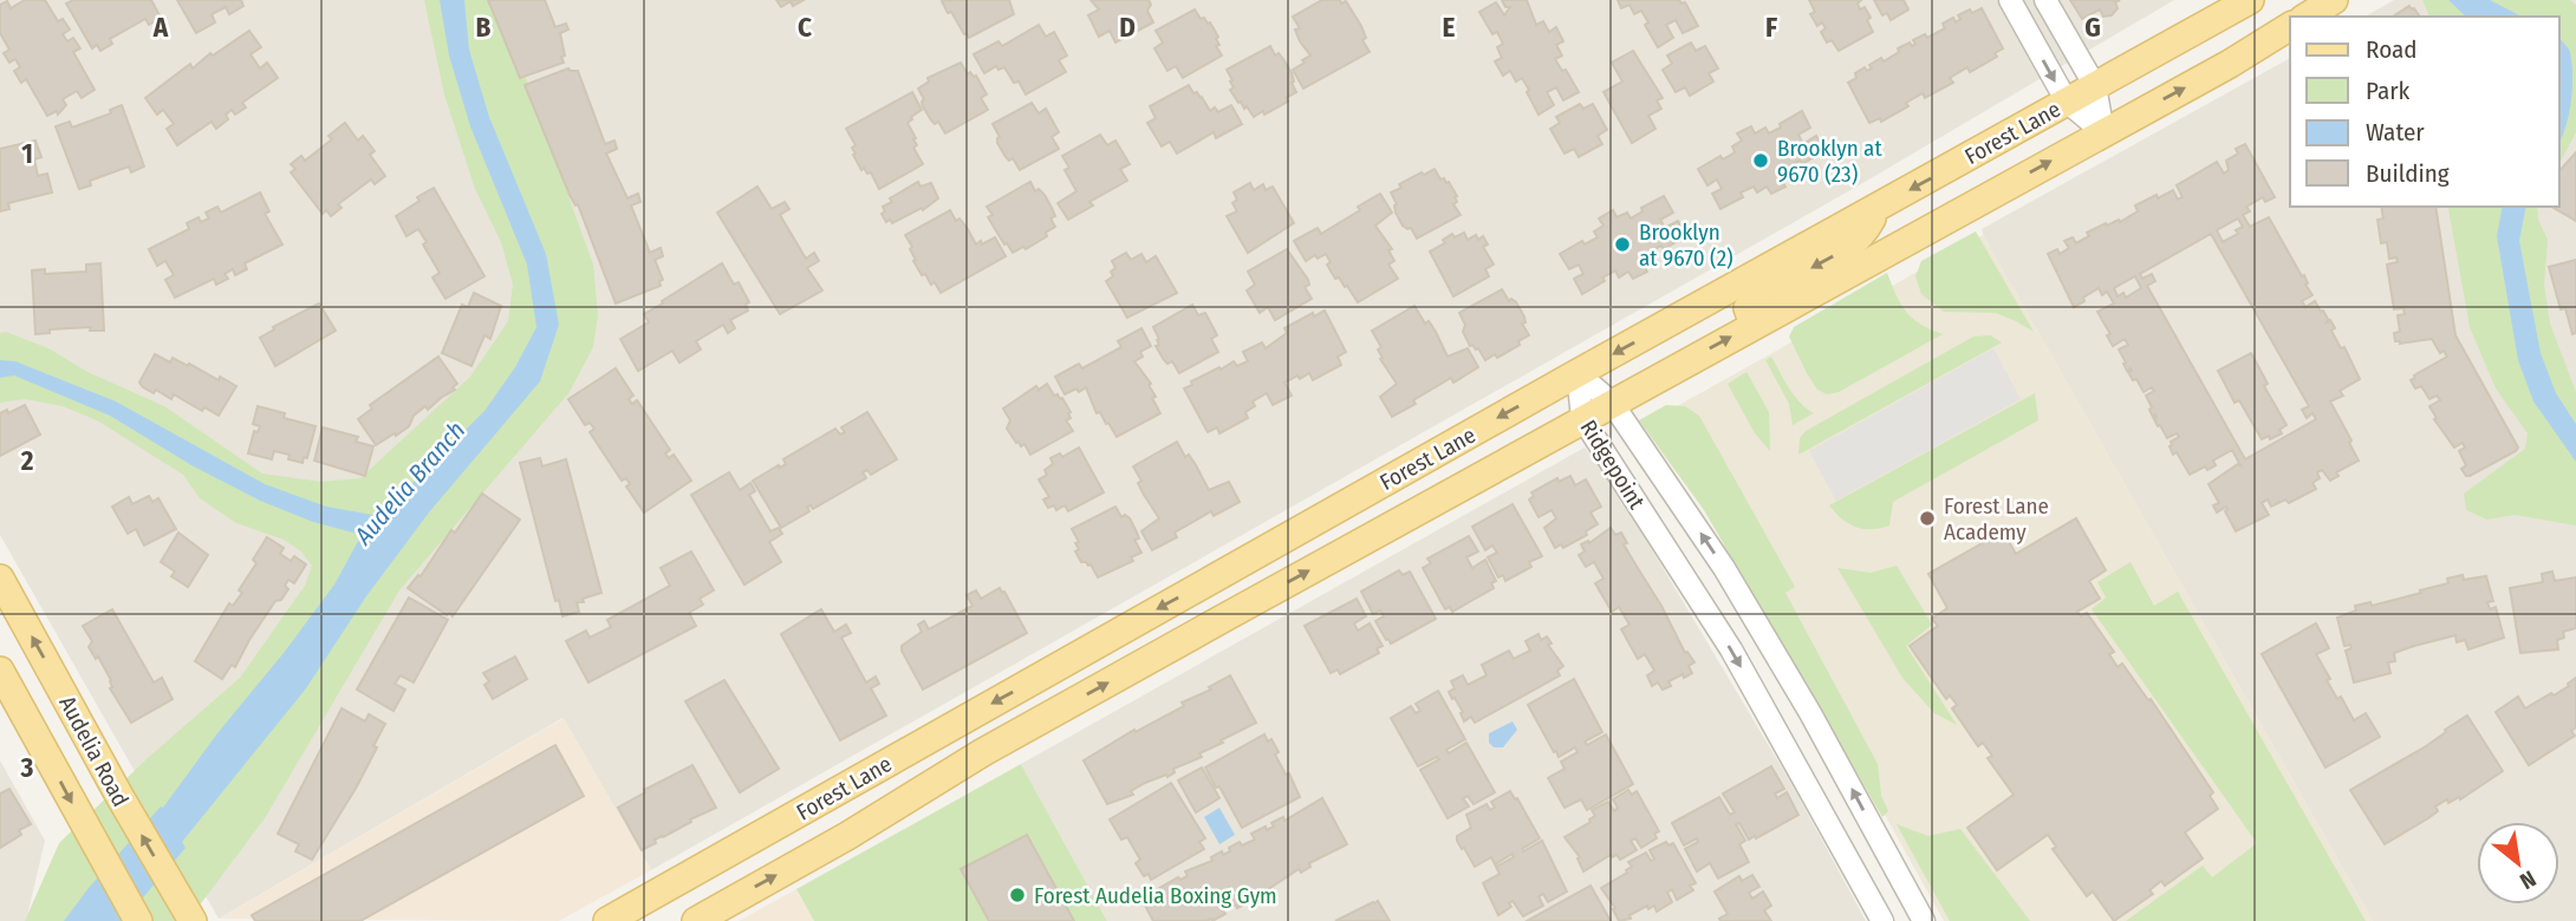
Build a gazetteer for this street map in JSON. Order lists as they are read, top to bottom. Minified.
{"streets":{"main road":["Forest Lane","Audelia Road"],"street":["Ridgepoint"]},"crossings":[["Forest Lane","Ridgepoint"]],"water":["Audelia Branch"],"places":["Brooklyn at 9670 (23)","Brooklyn at 9670 (2)","Forest Lane Academy","Forest Audelia Boxing Gym"],"legend":["Road","Park","Water","Building"],"north":"bottom right","grid":{"columns":["A","B","C","D","E","F","G"],"rows":["1","2","3"]}}
